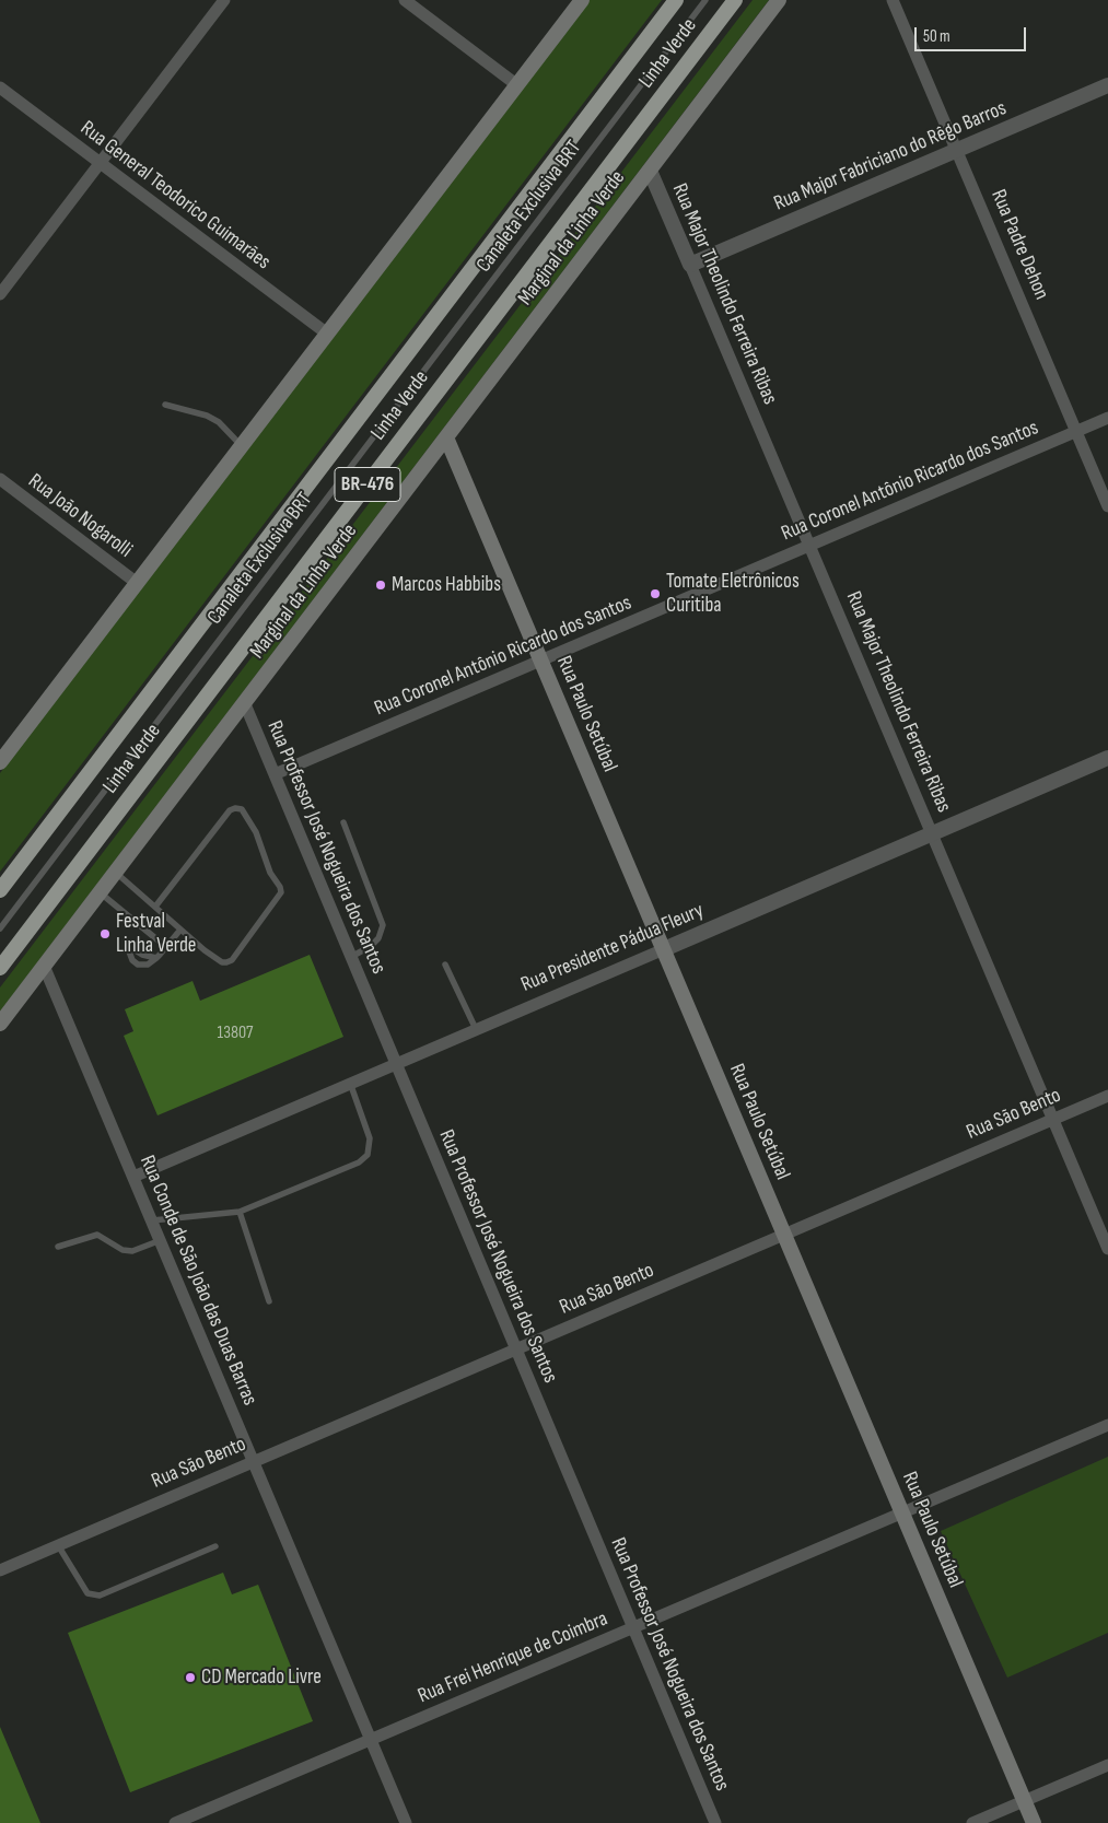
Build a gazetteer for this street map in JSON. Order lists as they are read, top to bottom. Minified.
{"streets":{"highway":["Linha Verde","BR-476"],"main road":["Marginal da Linha Verde","Rua Paulo Setúbal"],"street":["Rua Major Fabriciano do Rêgo Barros","Rua General Teodorico Guimarães","Rua Padre Dehon","Rua Major Theolindo Ferreira Ribas","Rua Coronel Antônio Ricardo dos Santos","Rua João Nogarolli","Rua Professor José Nogueira dos Santos","Rua Presidente Pádua Fleury","Rua São Bento","Rua Conde de São João das Duas Barras","Rua Frei Henrique de Coimbra"],"lane":["Canaleta Exclusiva BRT"]},"crossings":[["Rua Major Fabriciano do Rêgo Barros","Rua Padre Dehon"],["Rua Major Fabriciano do Rêgo Barros","Rua Major Theolindo Ferreira Ribas"],["Marginal da Linha Verde","Rua Major Theolindo Ferreira Ribas"],["Marginal da Linha Verde","Rua Paulo Setúbal"],["Marginal da Linha Verde","Rua Professor José Nogueira dos Santos"],["Marginal da Linha Verde","Rua Conde de São João das Duas Barras"],["Rua Padre Dehon","Rua Coronel Antônio Ricardo dos Santos"],["Rua Major Theolindo Ferreira Ribas","Rua Coronel Antônio Ricardo dos Santos"],["Rua Major Theolindo Ferreira Ribas","Rua Presidente Pádua Fleury"],["Rua Major Theolindo Ferreira Ribas","Rua São Bento"],["Rua Coronel Antônio Ricardo dos Santos","Rua Paulo Setúbal"],["Rua Coronel Antônio Ricardo dos Santos","Rua Professor José Nogueira dos Santos"],["Rua Paulo Setúbal","Rua Presidente Pádua Fleury"],["Rua Paulo Setúbal","Rua São Bento"],["Rua Paulo Setúbal","Rua Frei Henrique de Coimbra"],["Rua Professor José Nogueira dos Santos","Rua Presidente Pádua Fleury"],["Rua Professor José Nogueira dos Santos","Rua São Bento"],["Rua Professor José Nogueira dos Santos","Rua Frei Henrique de Coimbra"],["Rua Presidente Pádua Fleury","Rua Conde de São João das Duas Barras"],["Rua São Bento","Rua Conde de São João das Duas Barras"],["Rua Conde de São João das Duas Barras","Rua Frei Henrique de Coimbra"]],"places":["Marcos Habbibs","Tomate Eletrônicos Curitiba","Festval Linha Verde","CD Mercado Livre"],"house_numbers":["13807"],"scale_bar":"50 m"}
